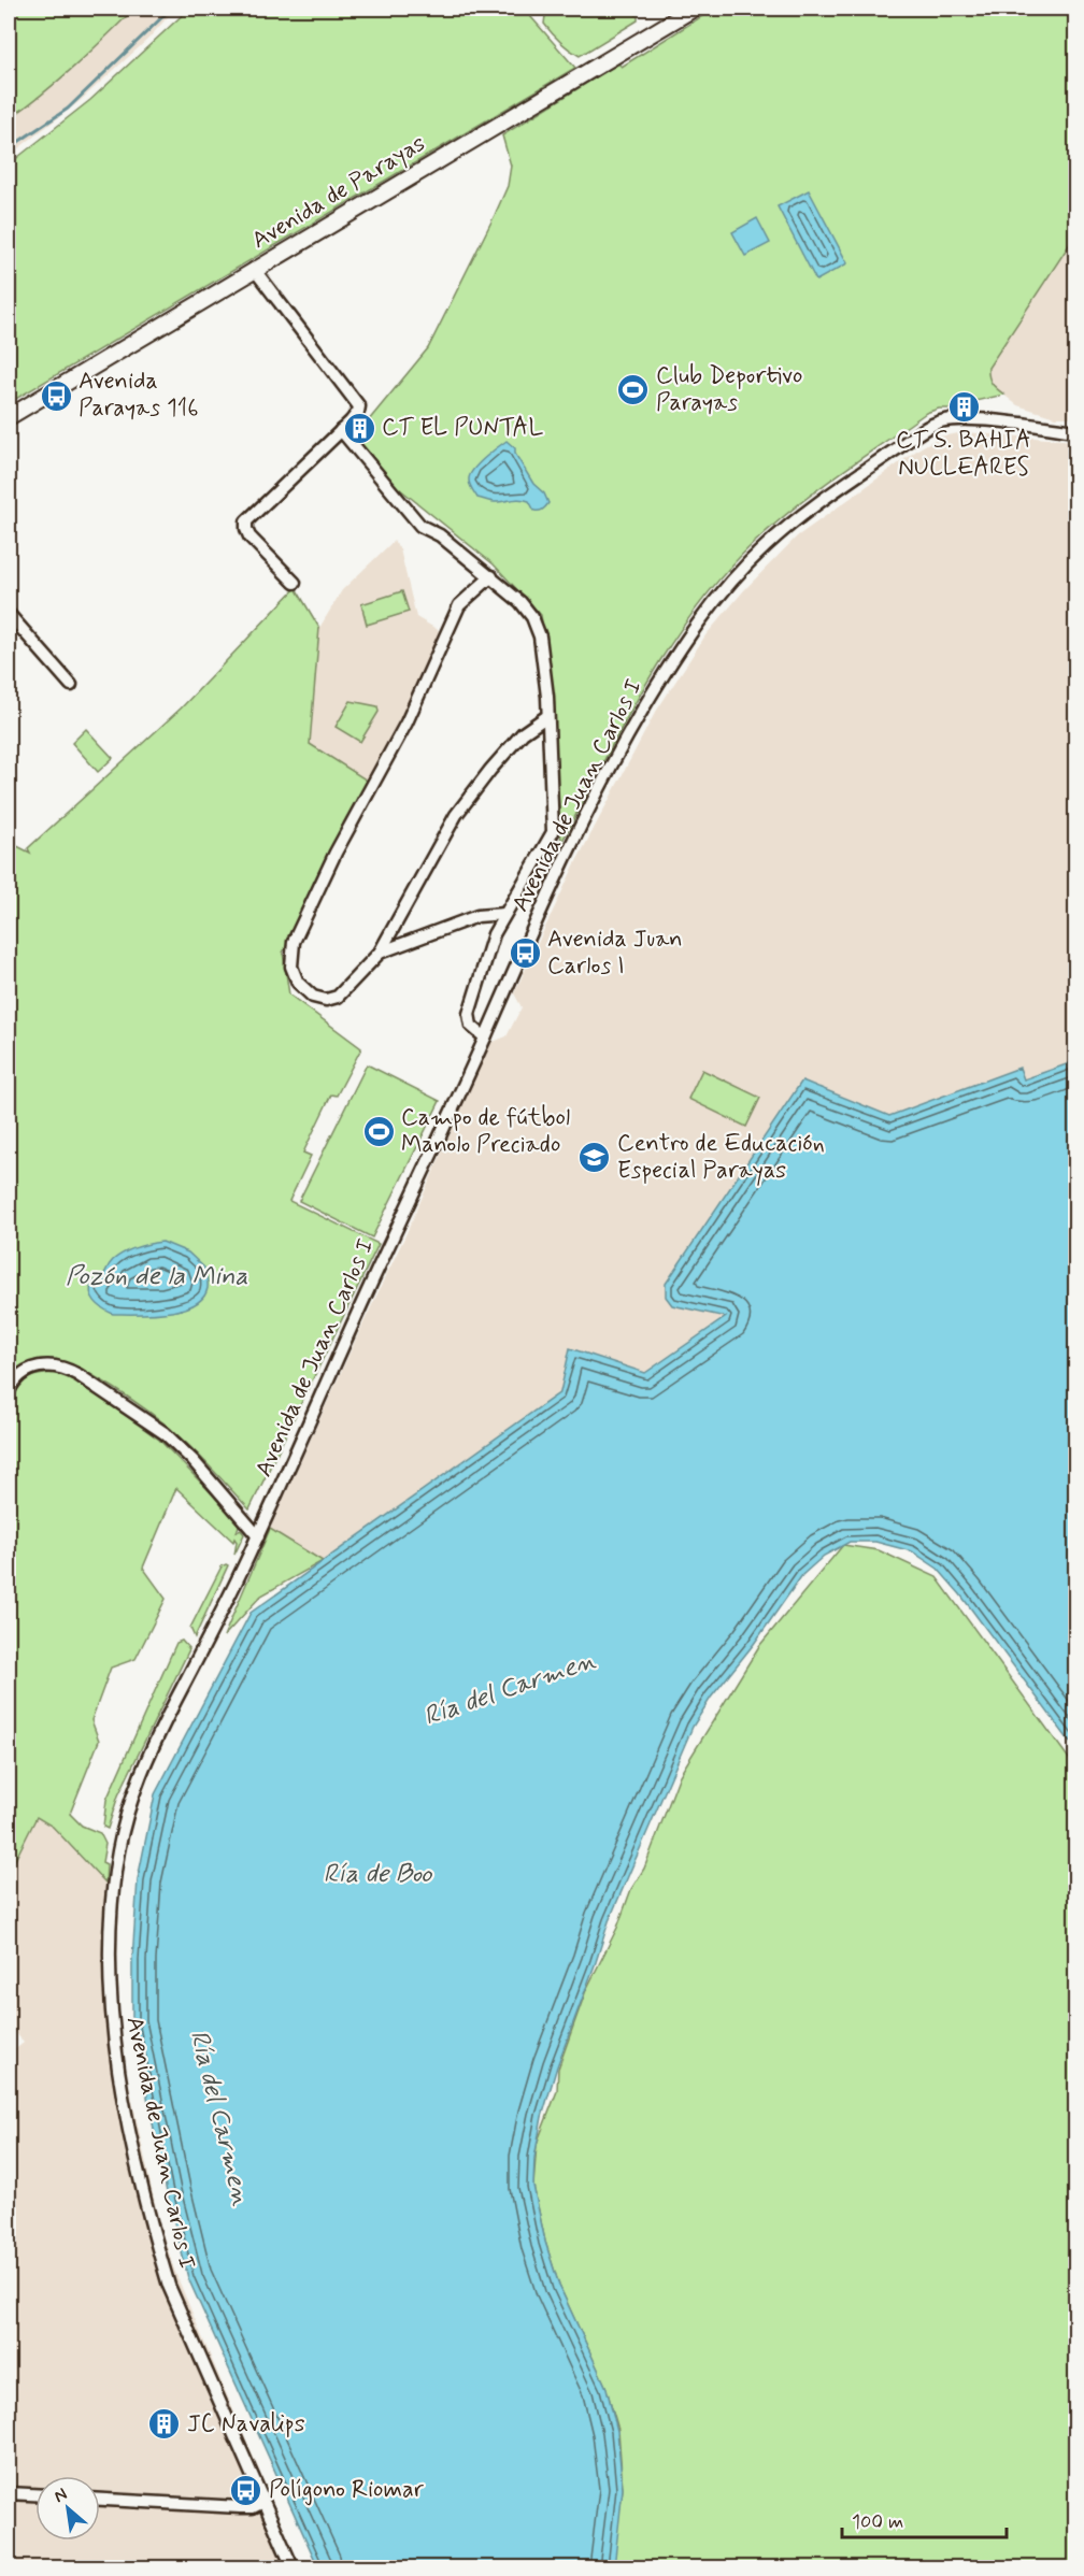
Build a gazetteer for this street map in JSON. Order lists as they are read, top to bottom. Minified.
{"streets":{"street":["Avenida de Parayas","Avenida de Juan Carlos I"]},"water":["Pozón de la Mina","Ría del Carmen","Ría de Boo"],"places":{"sports":["Club Deportivo Parayas","Campo de fútbol Manolo Preciado"],"bus stop":["Avenida Parayas 116","Avenida Juan Carlos I","Polígono Riomar"],"building":["CT S. BAHIA NUCLEARES","CT EL PUNTAL","JC Navalips"],"school or university":["Centro de Educación Especial Parayas"]},"scale_bar":"100 m","north":"top left"}
